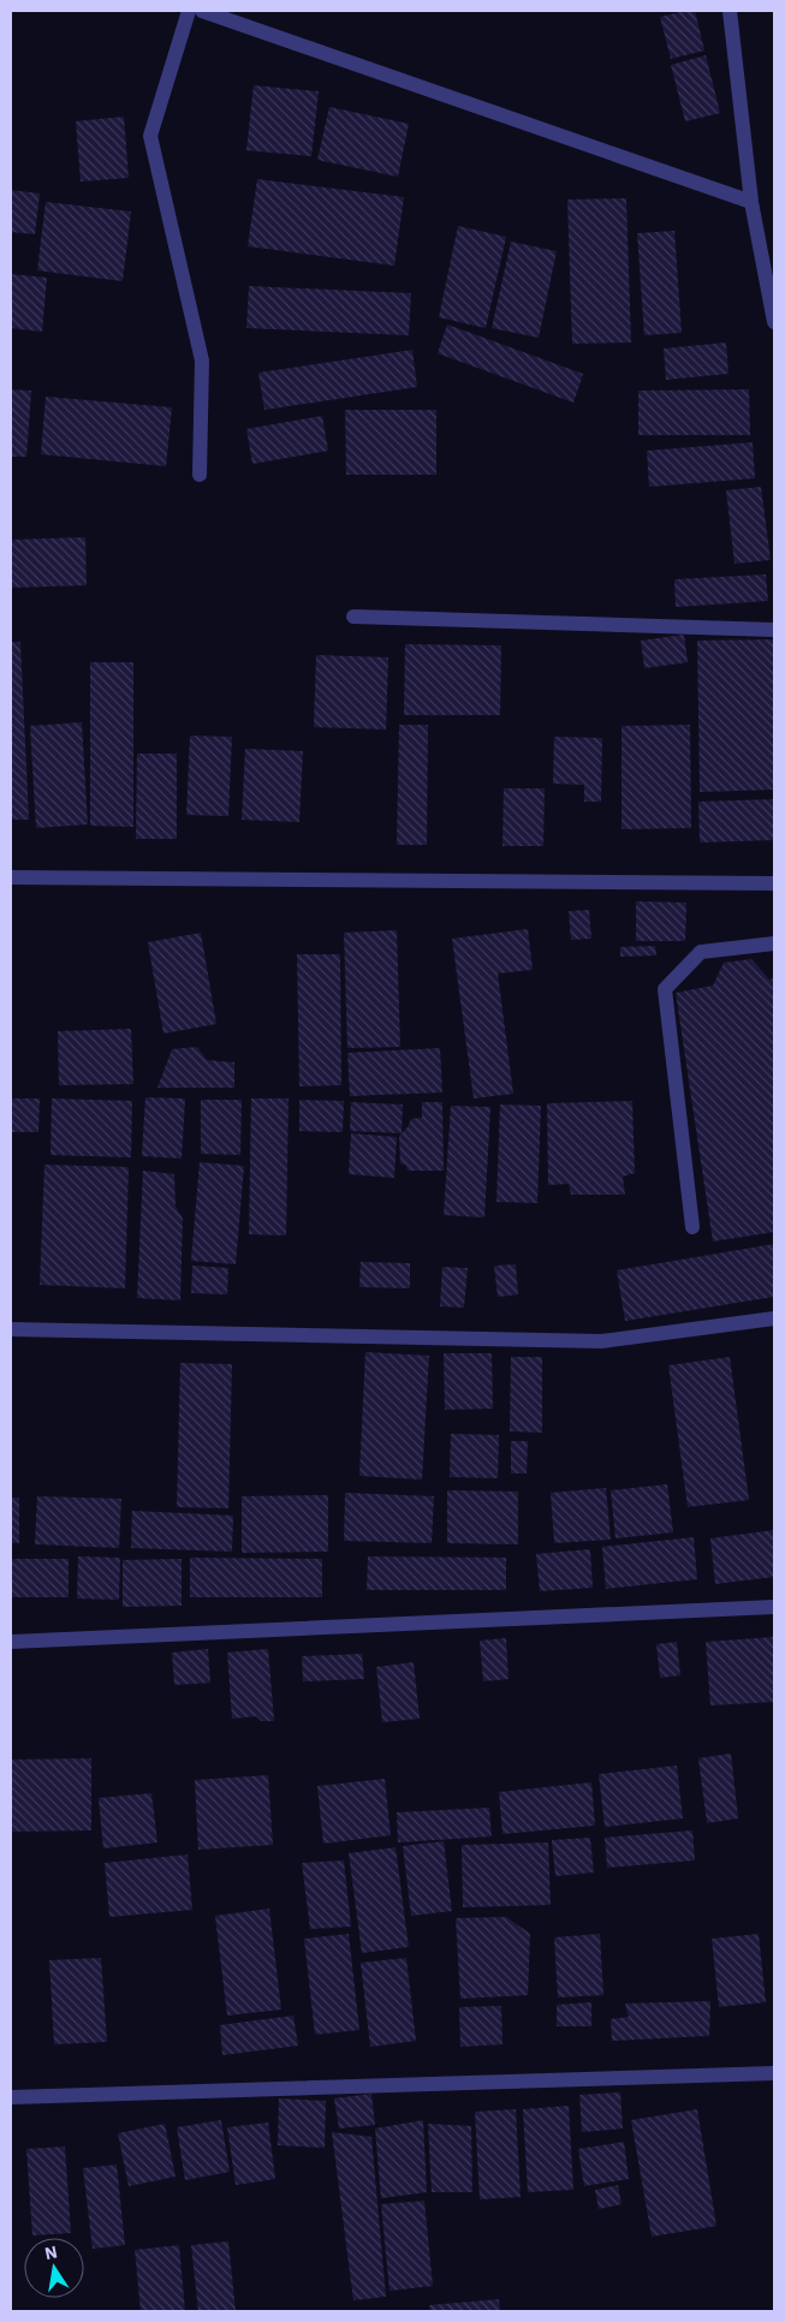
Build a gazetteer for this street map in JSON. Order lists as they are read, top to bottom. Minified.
{"north":"top"}
